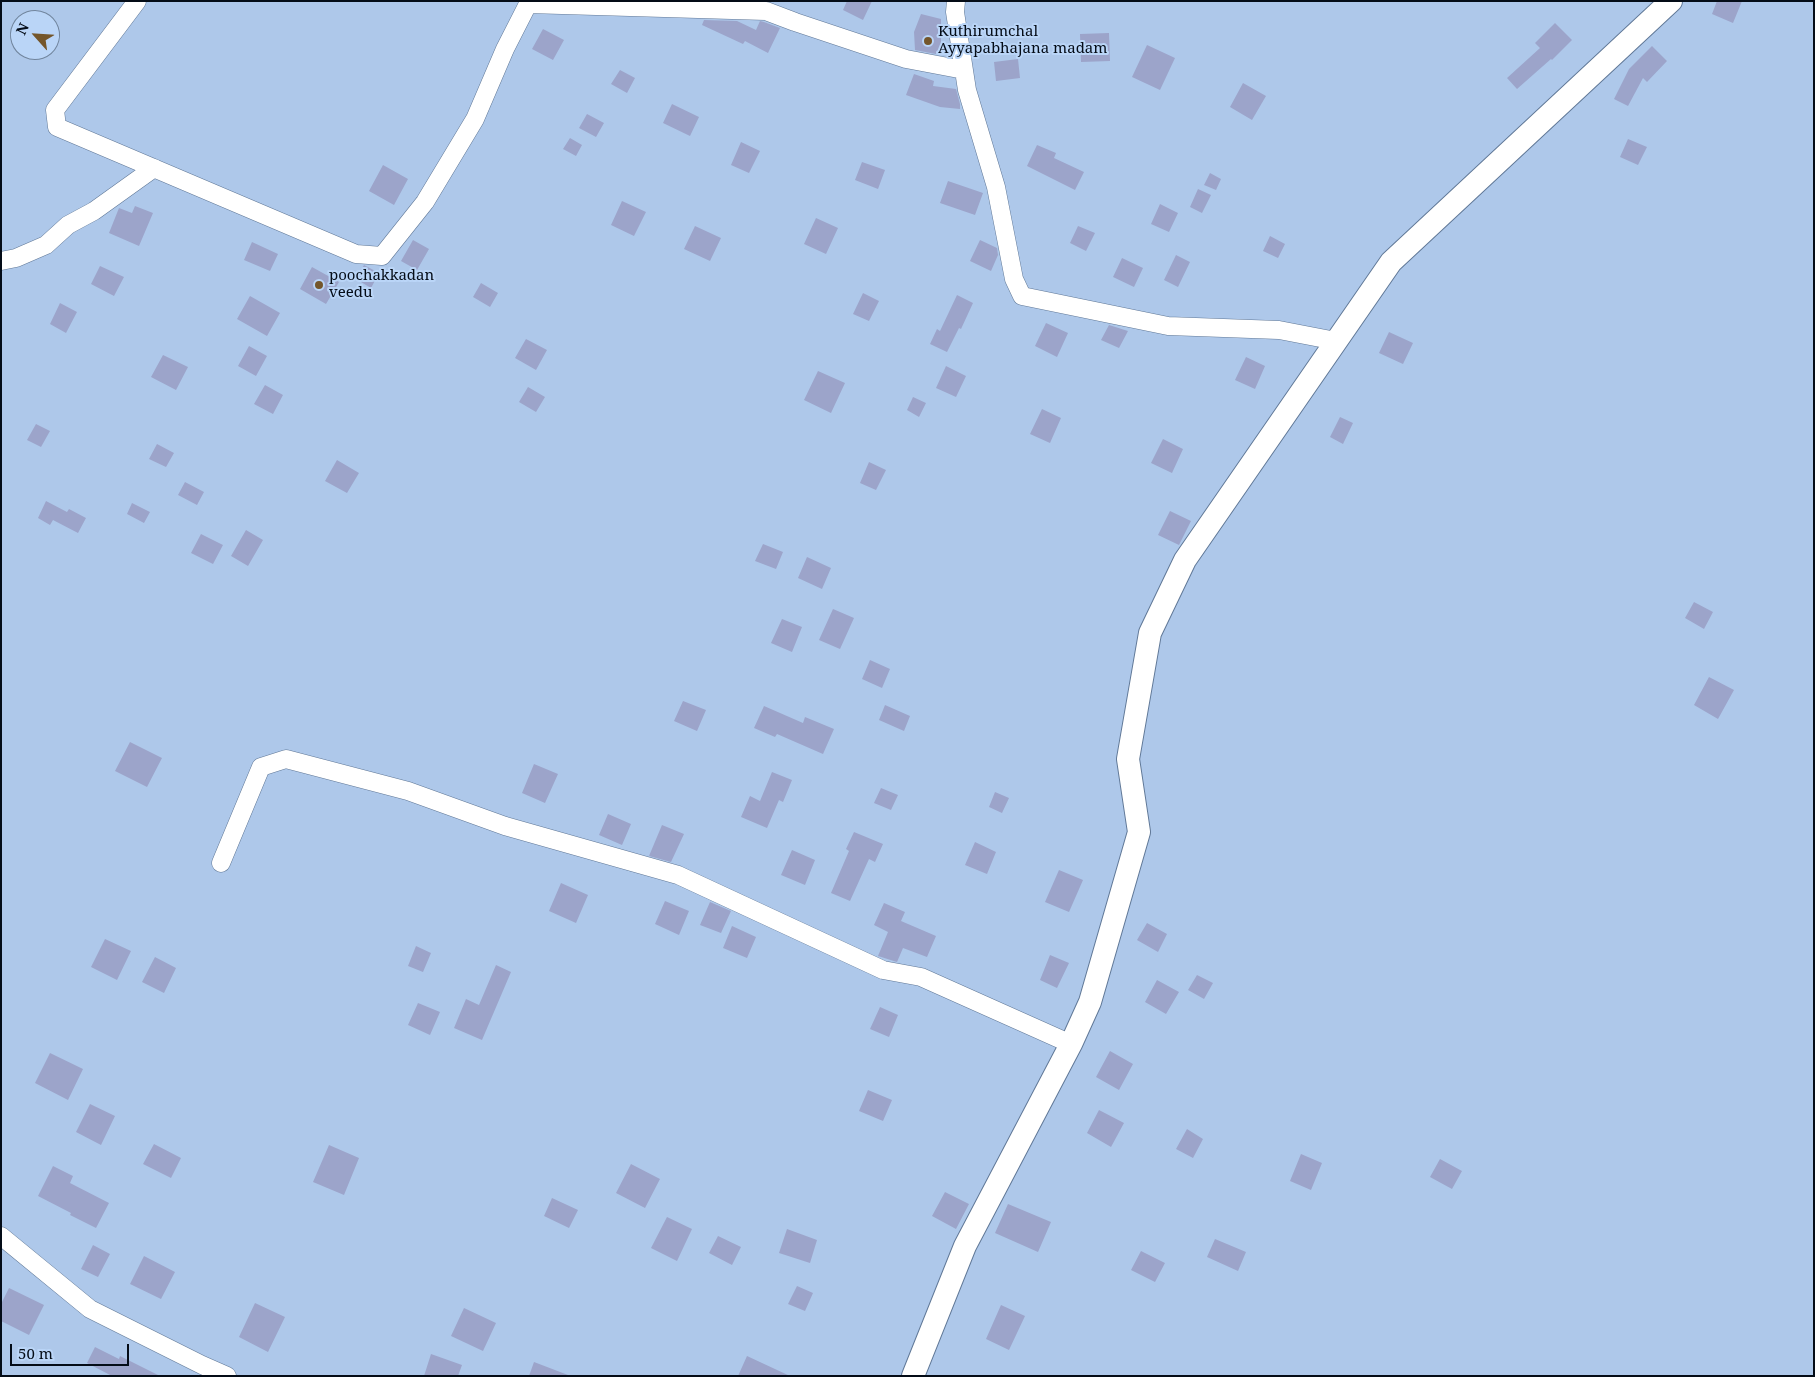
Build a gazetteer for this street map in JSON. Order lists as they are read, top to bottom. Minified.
{"places":["Kuthirumchal Ayyapabhajana madam","poochakkadan veedu"],"scale_bar":"50 m","north":"top left"}
